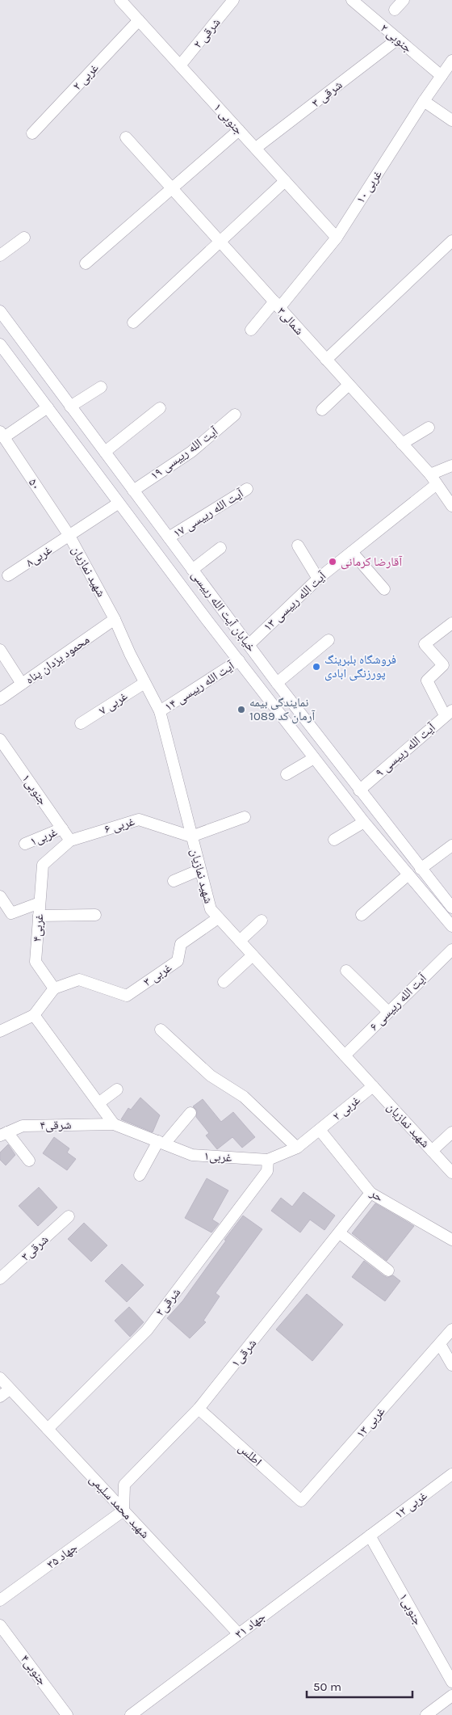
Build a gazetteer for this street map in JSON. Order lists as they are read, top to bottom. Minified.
{"streets":{"street":["شرقی ۲","جنوبی ۲","غربی ۲","شرقی ۳","جنوبی ۱","غربی ۱۰","شمالی۳","آیت الله رییسی ۱۹","۵۰","آیت الله رییسی ۱۷","غربی۸","شهید نمازیان","آیت الله رییسی ۱۳","خیابان آیت الله رییسی","محمود یزدان پناه","آیت الله رییسی ۱۴","غربی ۷","آیت الله رییسی ۹","جنوبی۱","غربی ۶","غربی۱","غربی۴","غربی ۳","آیت الله رییسی ۶","شرقی۴","حر","شرقی۳","شرقی۲","شرقی۱","غربی ۱۳","اطلس","غربی ۱۲","شهید محمد سلیمی","جهاد ۳۵","جهاد ۳۱","جنوبی۴"]},"crossings":[["شرقی ۲","جنوبی ۱"],["جنوبی ۲","شرقی ۳"],["جنوبی ۲","غربی ۱۰"],["غربی ۲","جنوبی ۱"],["غربی ۲","شهید نمازیان"],["غربی ۲","غربی۱"],["غربی ۲","حر"],["شرقی ۳","جنوبی ۱"],["جنوبی ۱","غربی ۱۰"],["غربی ۱۰","شمالی۳"],["شمالی۳","آیت الله رییسی ۱۳"],["آیت الله رییسی ۱۹","خیابان آیت الله رییسی"],["۵۰","غربی۸"],["۵۰","شهید نمازیان"],["آیت الله رییسی ۱۷","خیابان آیت الله رییسی"],["غربی۸","شهید نمازیان"],["غربی۸","خیابان آیت الله رییسی"],["شهید نمازیان","محمود یزدان پناه"],["شهید نمازیان","آیت الله رییسی ۱۴"],["شهید نمازیان","غربی ۷"],["شهید نمازیان","غربی ۶"],["شهید نمازیان","غربی ۳"],["شهید نمازیان","آیت الله رییسی ۶"],["آیت الله رییسی ۱۳","خیابان آیت الله رییسی"],["خیابان آیت الله رییسی","آیت الله رییسی ۱۴"],["خیابان آیت الله رییسی","آیت الله رییسی ۹"],["جنوبی۱","غربی ۶"],["جنوبی۱","غربی۱"],["جنوبی۱","غربی۴"],["جنوبی۱","غربی ۱۲"],["جنوبی۱","جهاد ۳۱"],["غربی ۶","غربی۴"],["غربی۱","شرقی۴"],["غربی۱","حر"],["غربی۱","شرقی۲"],["غربی۴","غربی ۳"],["حر","شرقی۱"],["شرقی۲","شهید محمد سلیمی"],["شرقی۱","اطلس"],["شرقی۱","شهید محمد سلیمی"],["شرقی۱","جهاد ۳۵"],["غربی ۱۳","اطلس"],["غربی ۱۲","جهاد ۳۱"],["شهید محمد سلیمی","جهاد ۳۵"],["شهید محمد سلیمی","جهاد ۳۱"]],"places":["آقارضا کرمانی","فروشگاه بلبرینگ پورزنگی ابادی","نمایندگی بیمه آرمان کد 1089"],"scale_bar":"50 m"}
